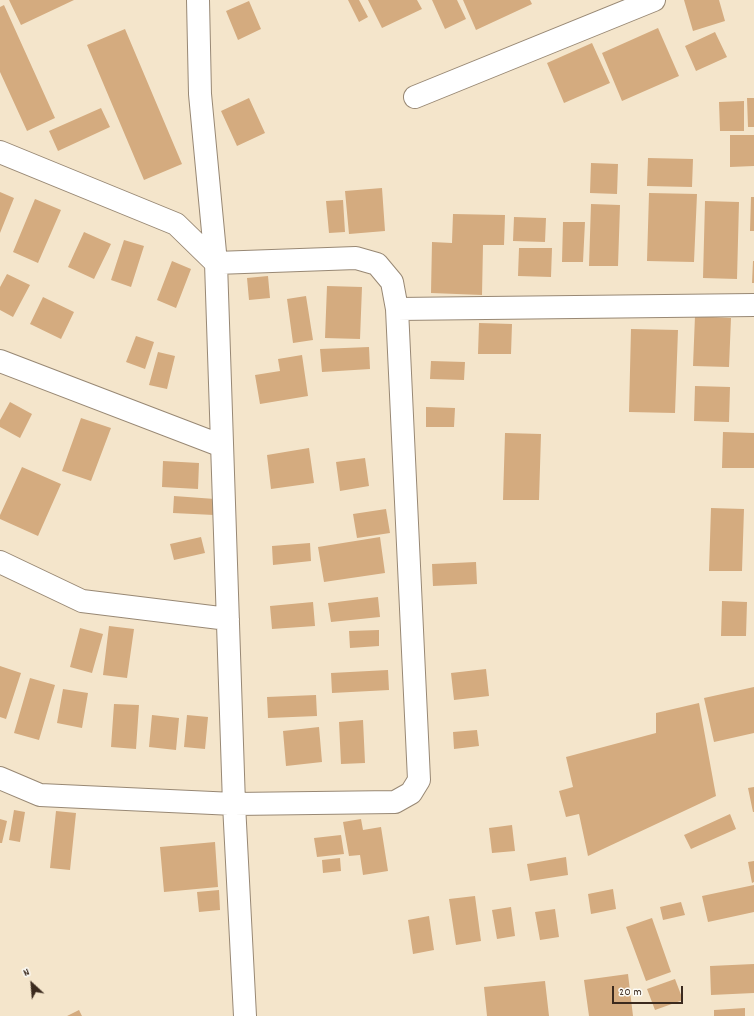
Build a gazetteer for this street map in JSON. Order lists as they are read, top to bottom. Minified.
{"scale_bar":"20 m","north":"top left"}
